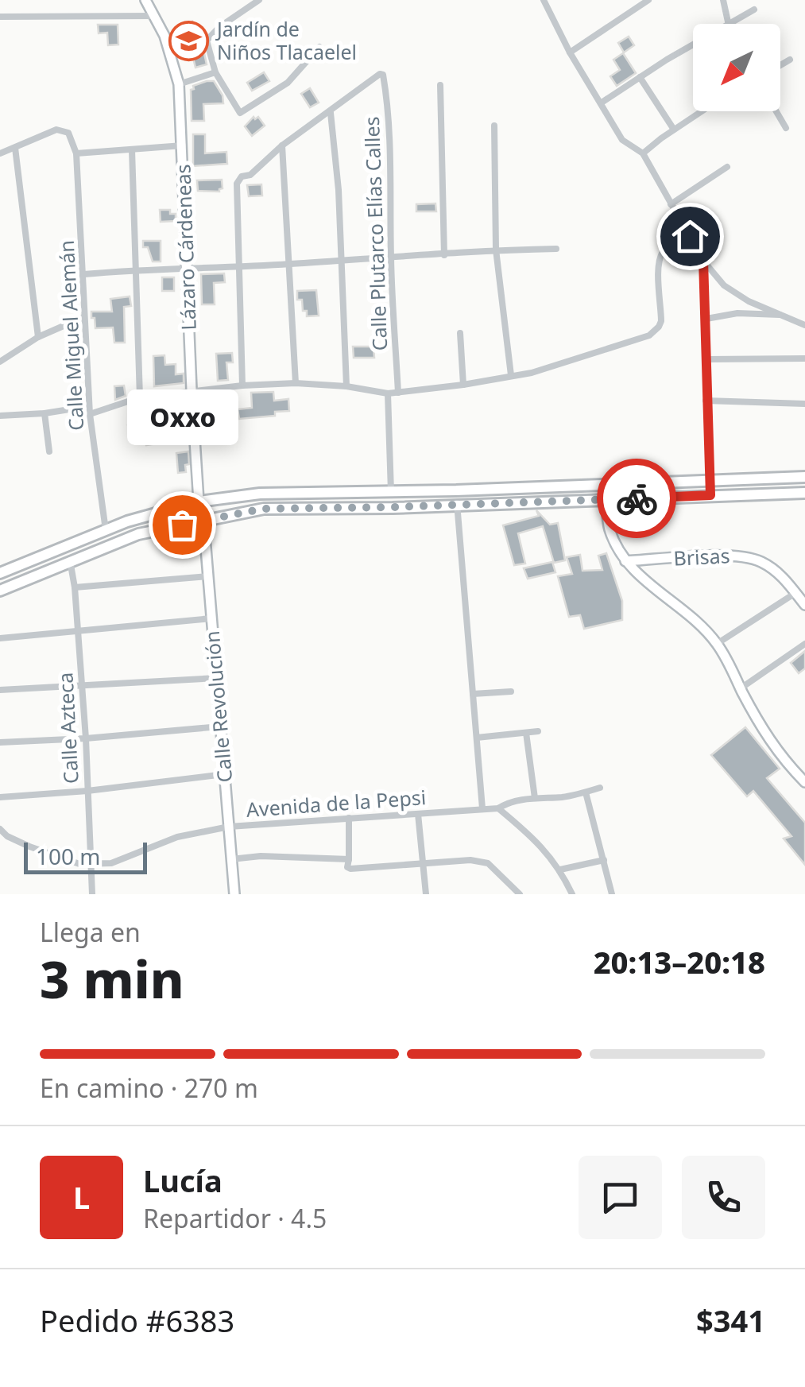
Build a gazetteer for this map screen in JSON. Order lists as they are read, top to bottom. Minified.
{"streets":{"street":["Calle Plutarco Elías Calles","Lázaro Cárdeneas","Calle Miguel Alemán","Brisas","Calle Revolución","Calle Azteca","Avenida de la Pepsi"]},"crossings":[["Calle Revolución","Avenida de la Pepsi"],["Calle Azteca","Avenida de la Pepsi"]],"places":{"school or university":["Jardín de Niños Tlacaelel"],"other":["Oxxo"]},"scale_bar":"100 m","north":"bottom left","page":{"bubble":"Oxxo","scale":"100 m","heading":["3 min","Llega en","20:13–20:18"],"panel":["Lucía","Repartidor · 4.5","Pedido #6383","$341"],"bar":"En camino · 270 m","round":"L"}}
